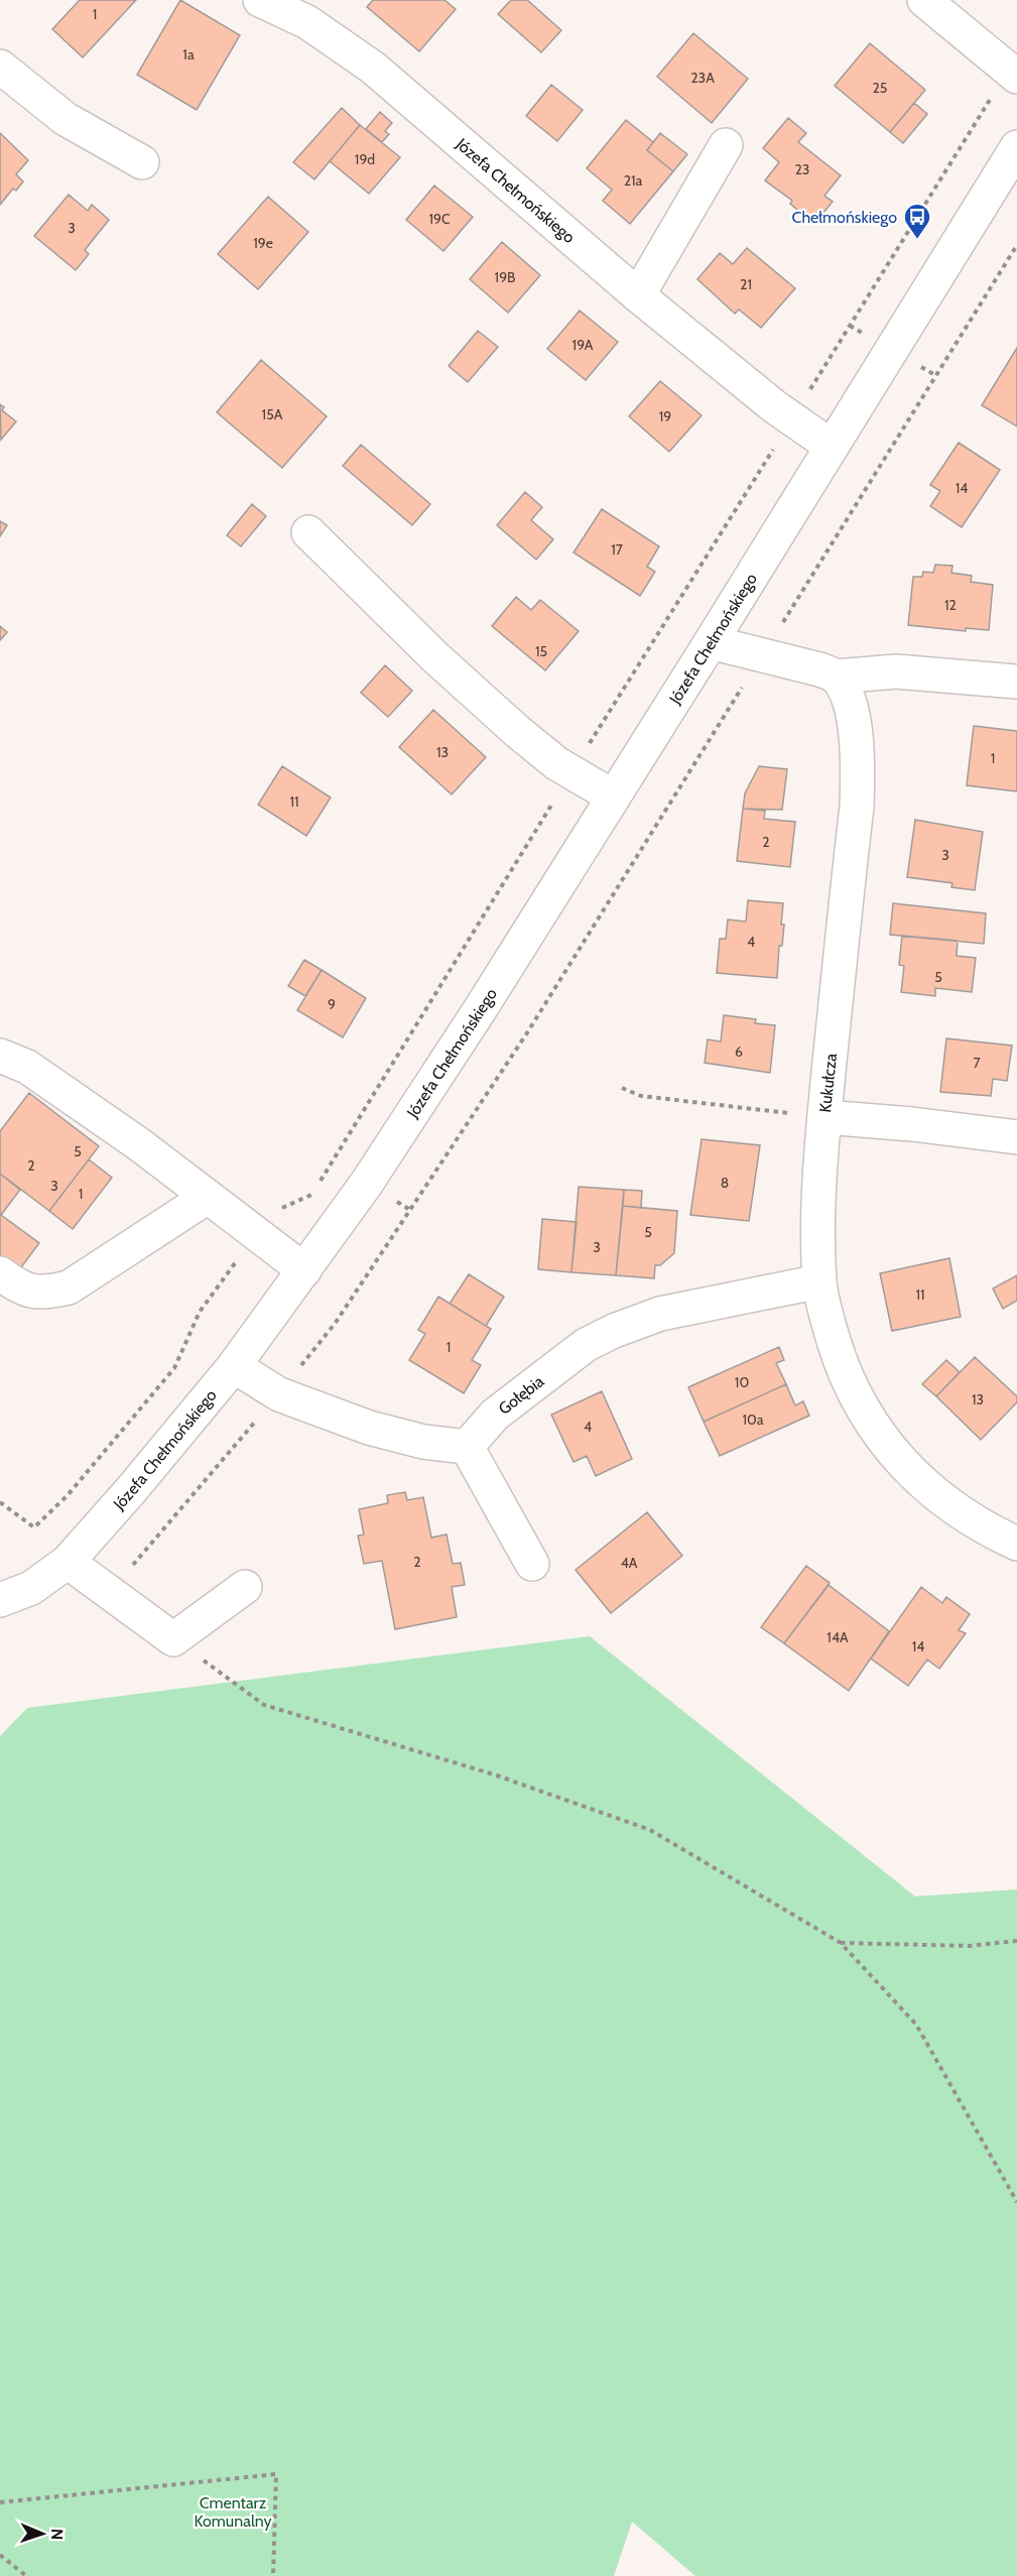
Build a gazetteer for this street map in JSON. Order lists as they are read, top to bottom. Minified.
{"streets":{"street":["Józefa Chełmońskiego","Kukułcza","Gołębia"]},"crossings":[["Kukułcza","Gołębia"]],"parks":["Cmentarz Komunalny"],"places":{"bus stop":["Chełmońskiego"]},"house_numbers":["1","1a","23A","25","19d","23","21a","19C","3","19e","19B","21","19A","15A","19","14","17","12","15","13","1","11","2","3","4","5","9","6","7","5","2","8","3","1","5","3","11","1","10","13","10a","4","2","4A","14A","14"],"north":"right"}
